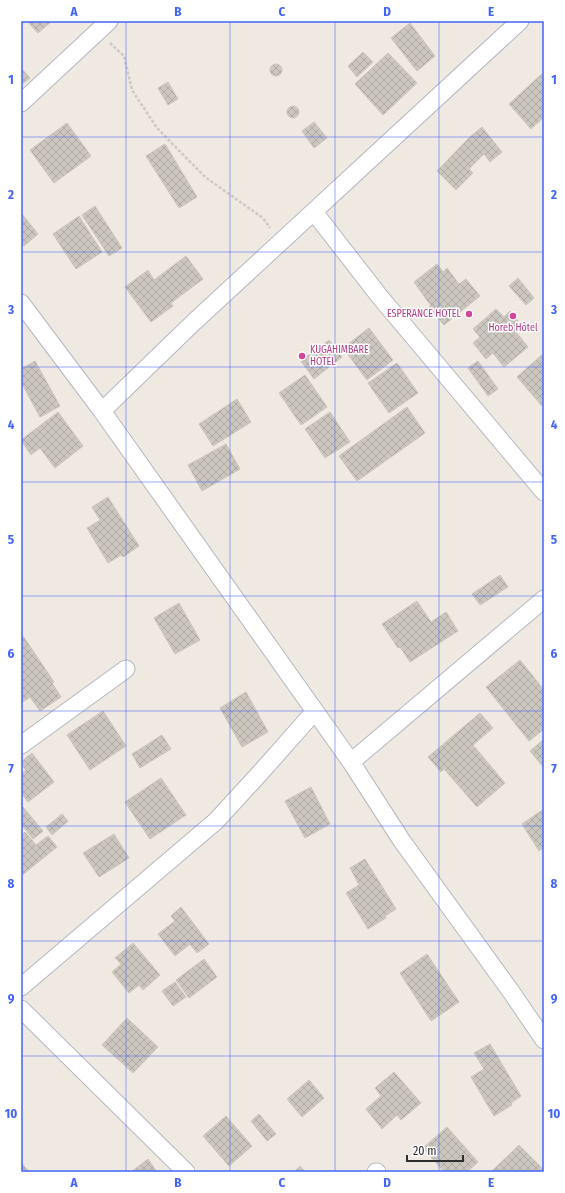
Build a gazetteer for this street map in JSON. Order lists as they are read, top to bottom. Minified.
{"places":["ESPERANCE HOTEL","Horeb Hôtel","KUGAHIMBARE HOTEL"],"scale_bar":"20 m","grid":{"columns":["A","B","C","D","E"],"rows":["1","2","3","4","5","6","7","8","9","10"]}}
